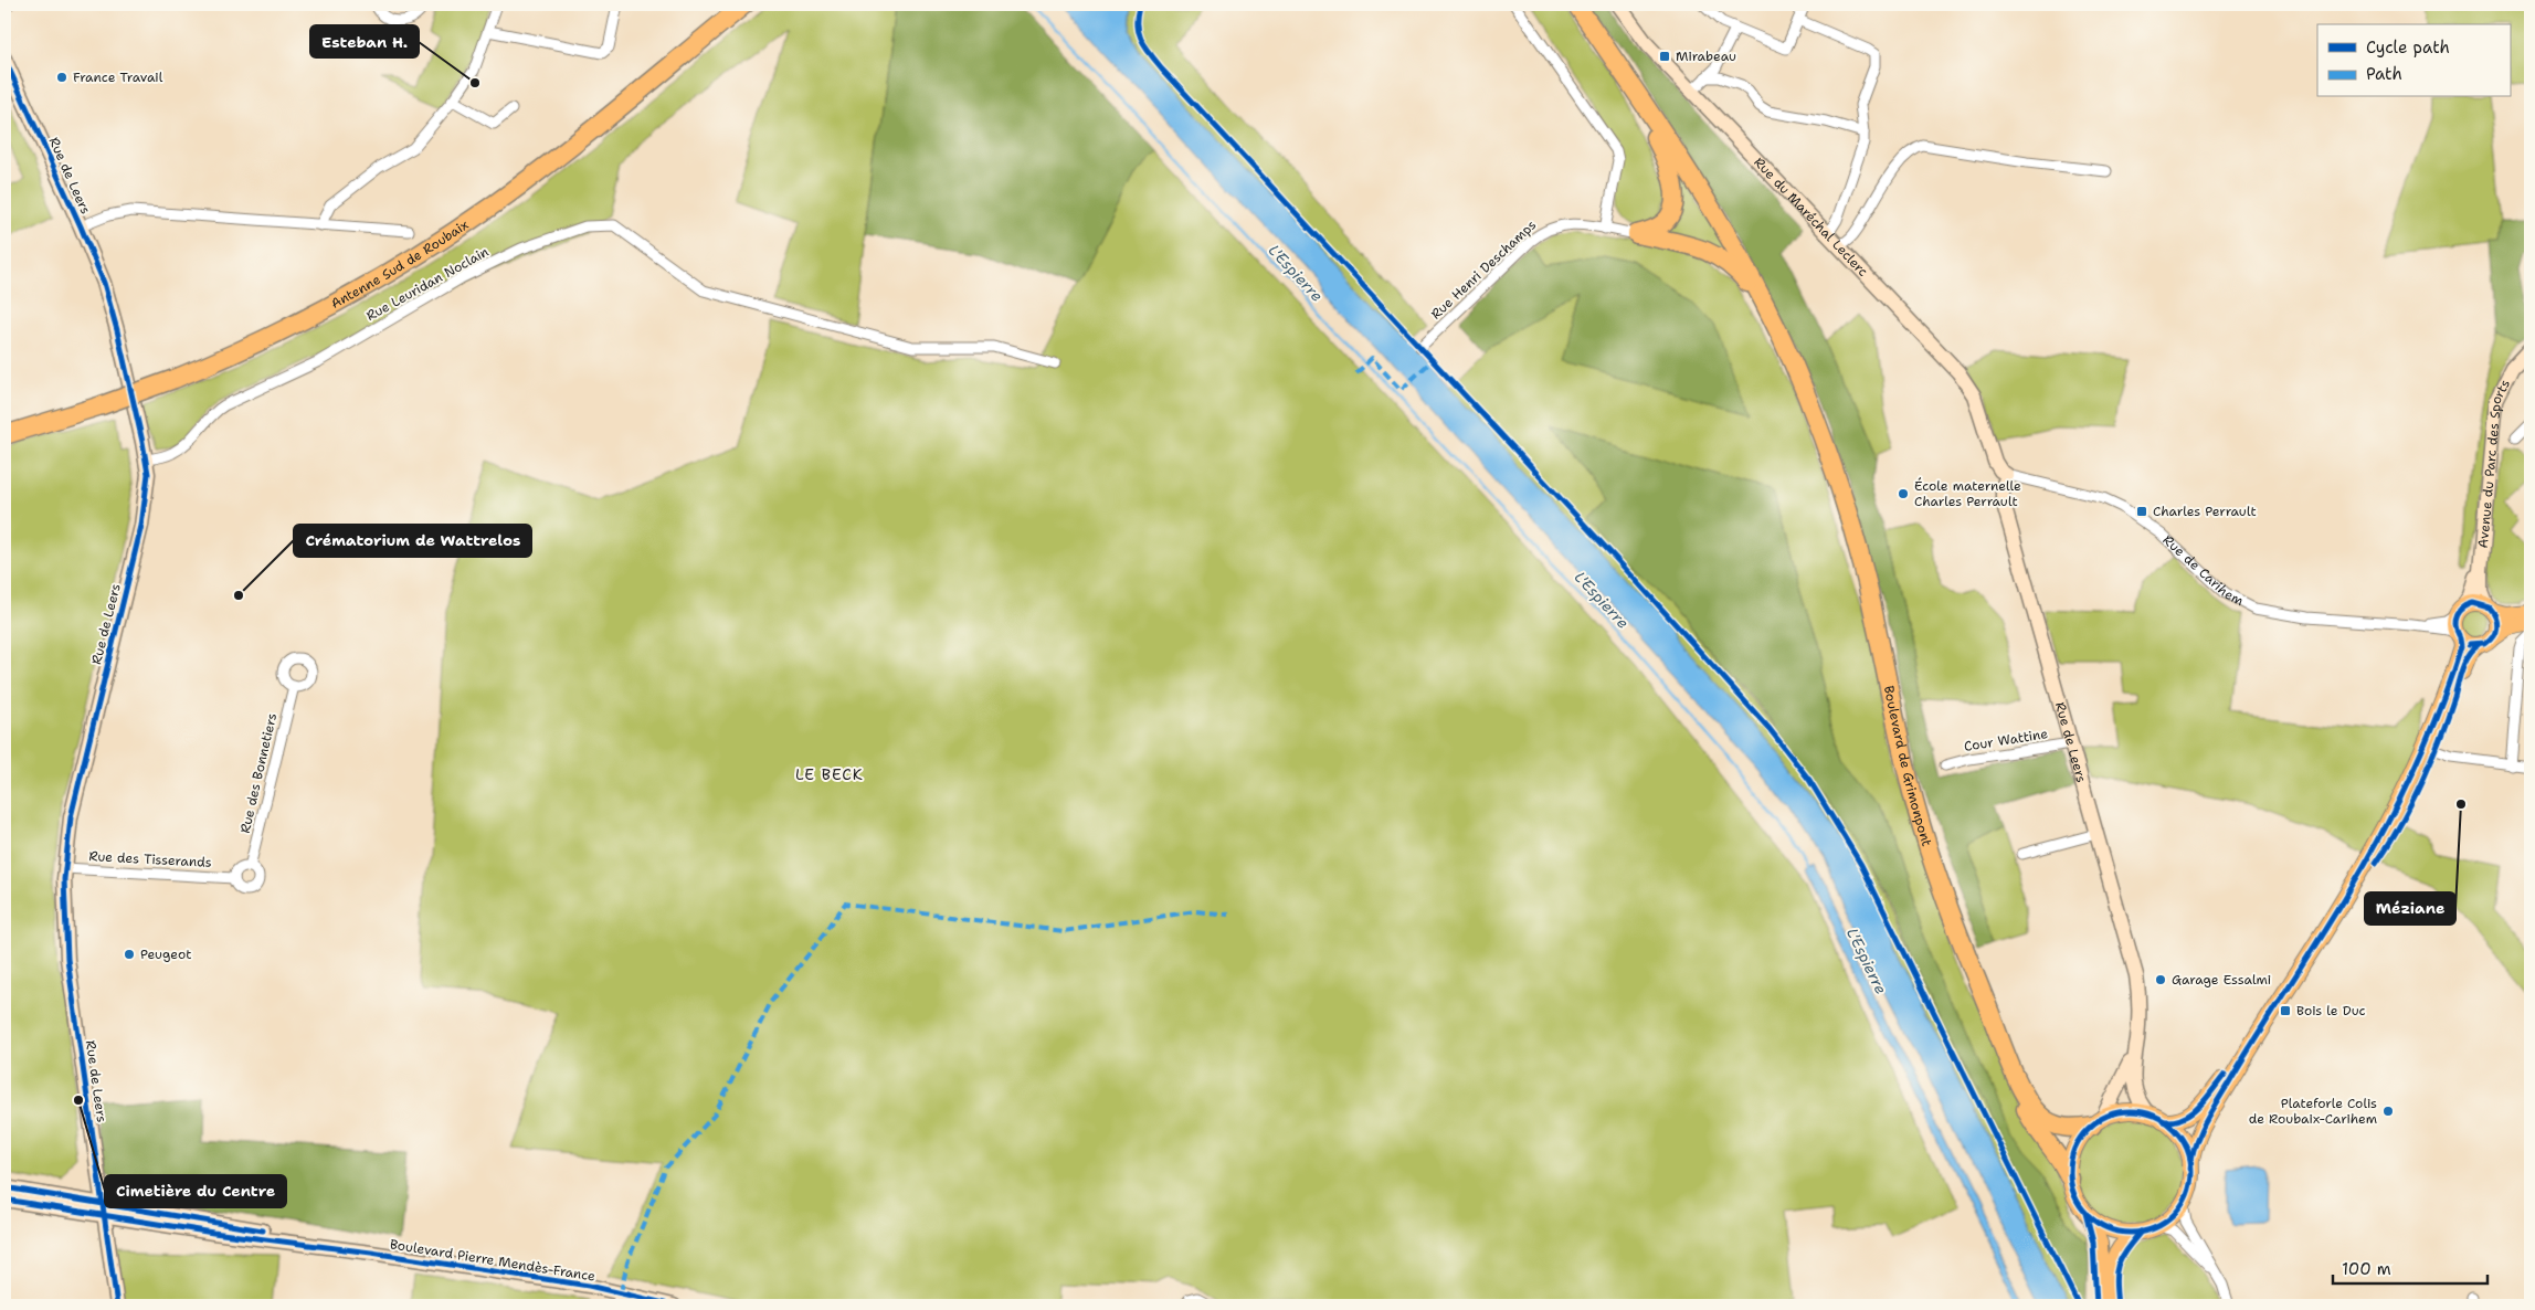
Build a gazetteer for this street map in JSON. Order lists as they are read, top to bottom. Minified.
{"streets":{"highway":["Antenne Sud de Roubaix","Boulevard de Grimonpont"],"street":["Rue de Leers","Rue du Maréchal Leclerc","Rue Henri Deschamps","Rue Leuridan Noclain","Avenue du Parc des Sports","Rue de Carihem","Cour Wattine","Rue des Bonnetiers","Rue des Tisserands","Boulevard Pierre Mendès-France"]},"crossings":[["Rue de Leers","Rue du Maréchal Leclerc"],["Rue de Leers","Rue Leuridan Noclain"],["Rue de Leers","Rue de Carihem"],["Rue de Leers","Cour Wattine"],["Rue de Leers","Boulevard de Grimonpont"],["Rue de Leers","Rue des Tisserands"],["Rue de Leers","Boulevard Pierre Mendès-France"],["Rue du Maréchal Leclerc","Rue de Carihem"],["Avenue du Parc des Sports","Rue de Carihem"],["Rue des Bonnetiers","Rue des Tisserands"]],"districts":["LE BECK"],"water":["L'Espierre"],"places":{"transit":["Mirabeau","Charles Perrault","Bois le Duc"],"other":["France Travail","Esteban H.","École maternelle Charles Perrault","Crématorium de Wattrelos","Méziane","Peugeot","Garage Essalmi","Cimetière du Centre","Plateforle Colis de Roubaix-Carihem"]},"legend":["Cycle path","Path"],"scale_bar":"100 m"}
